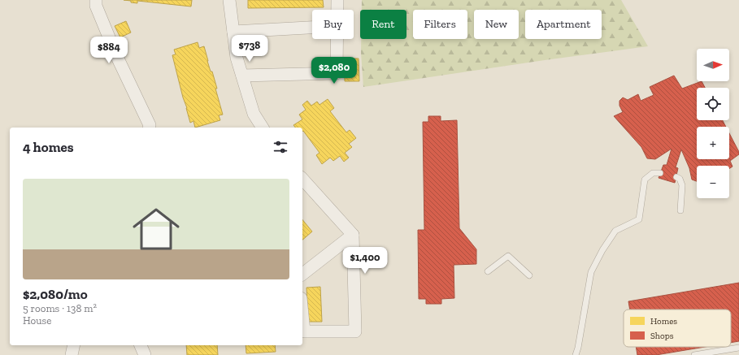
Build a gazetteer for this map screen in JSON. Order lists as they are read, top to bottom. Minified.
{"legend":["Homes","Shops"],"north":"right","page":{"chip":["Buy","Rent","Filters","New","Apartment"],"price":["$738","$884","$2,080","$1,400"],"map_buttons":["+","−"],"heading":"4 homes","list":[{"name":"$2,080/mo","note":"5 rooms · 138 m² · House"}]}}
